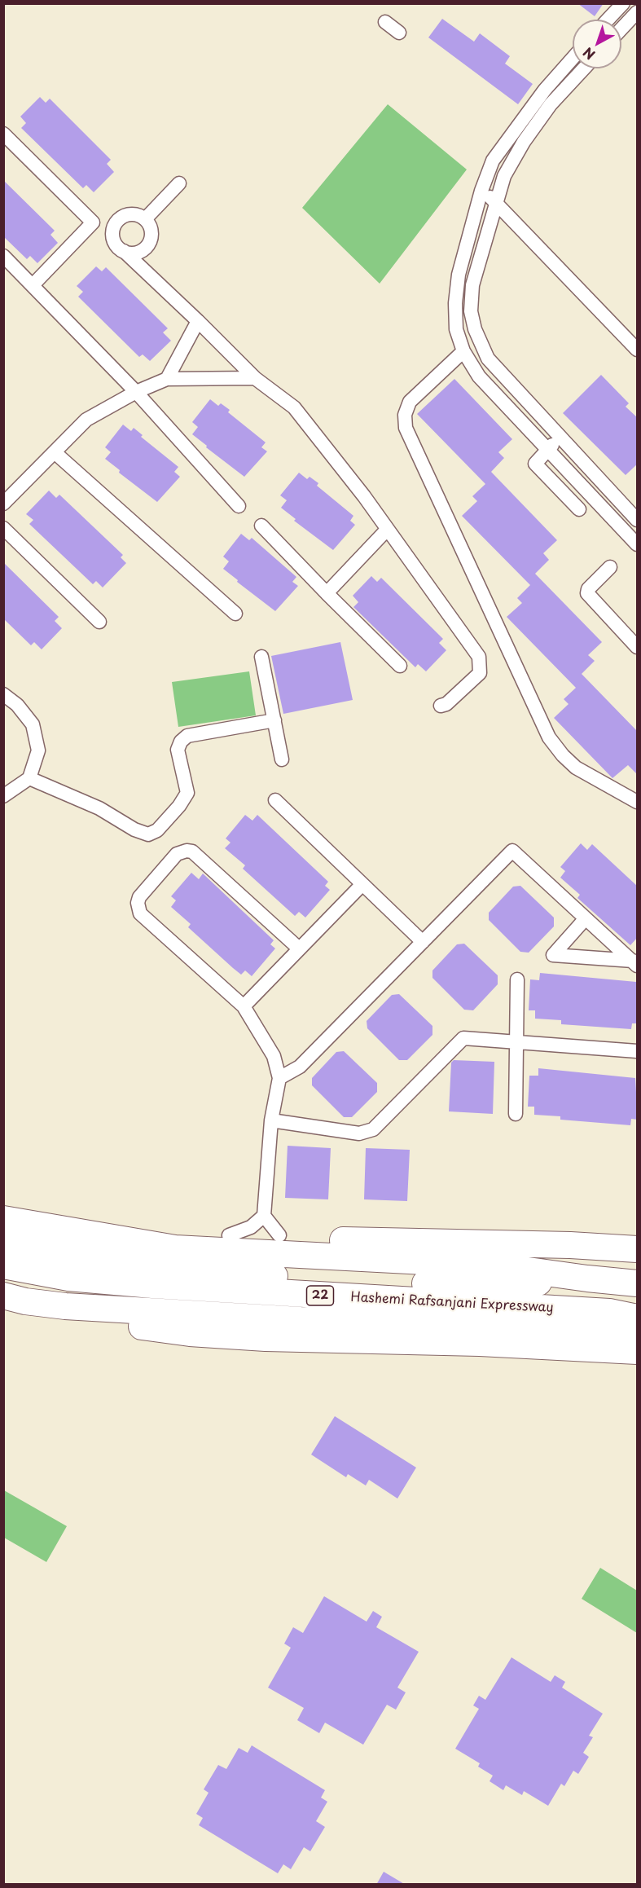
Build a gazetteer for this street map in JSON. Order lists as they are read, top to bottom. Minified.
{"streets":{"highway":["22","Hashemi Rafsanjani Expressway"]},"north":"bottom left"}
